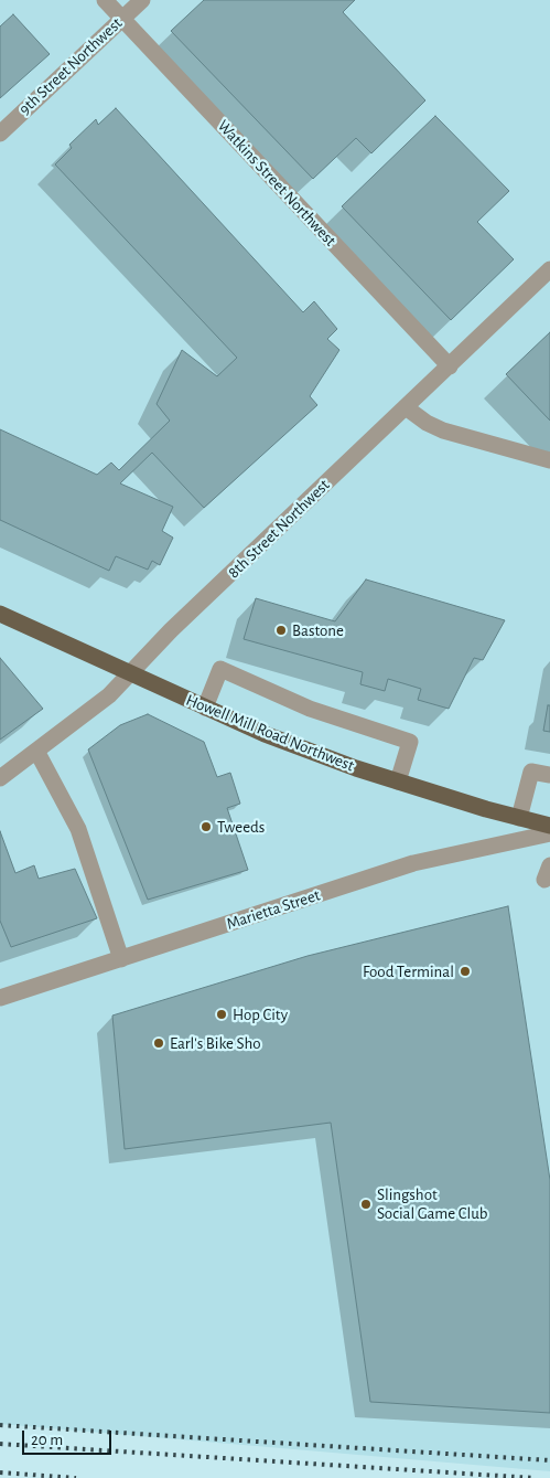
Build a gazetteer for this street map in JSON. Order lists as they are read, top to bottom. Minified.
{"streets":{"main road":["Howell Mill Road Northwest"],"street":["9th Street Northwest","Watkins Street Northwest","8th Street Northwest","Marietta Street"]},"crossings":[["9th Street Northwest","Watkins Street Northwest"],["Watkins Street Northwest","8th Street Northwest"],["8th Street Northwest","Howell Mill Road Northwest"]],"places":["Bastone","Tweeds","Food Terminal","Hop City","Earl's Bike Sho","Slingshot Social Game Club"],"scale_bar":"20 m"}
